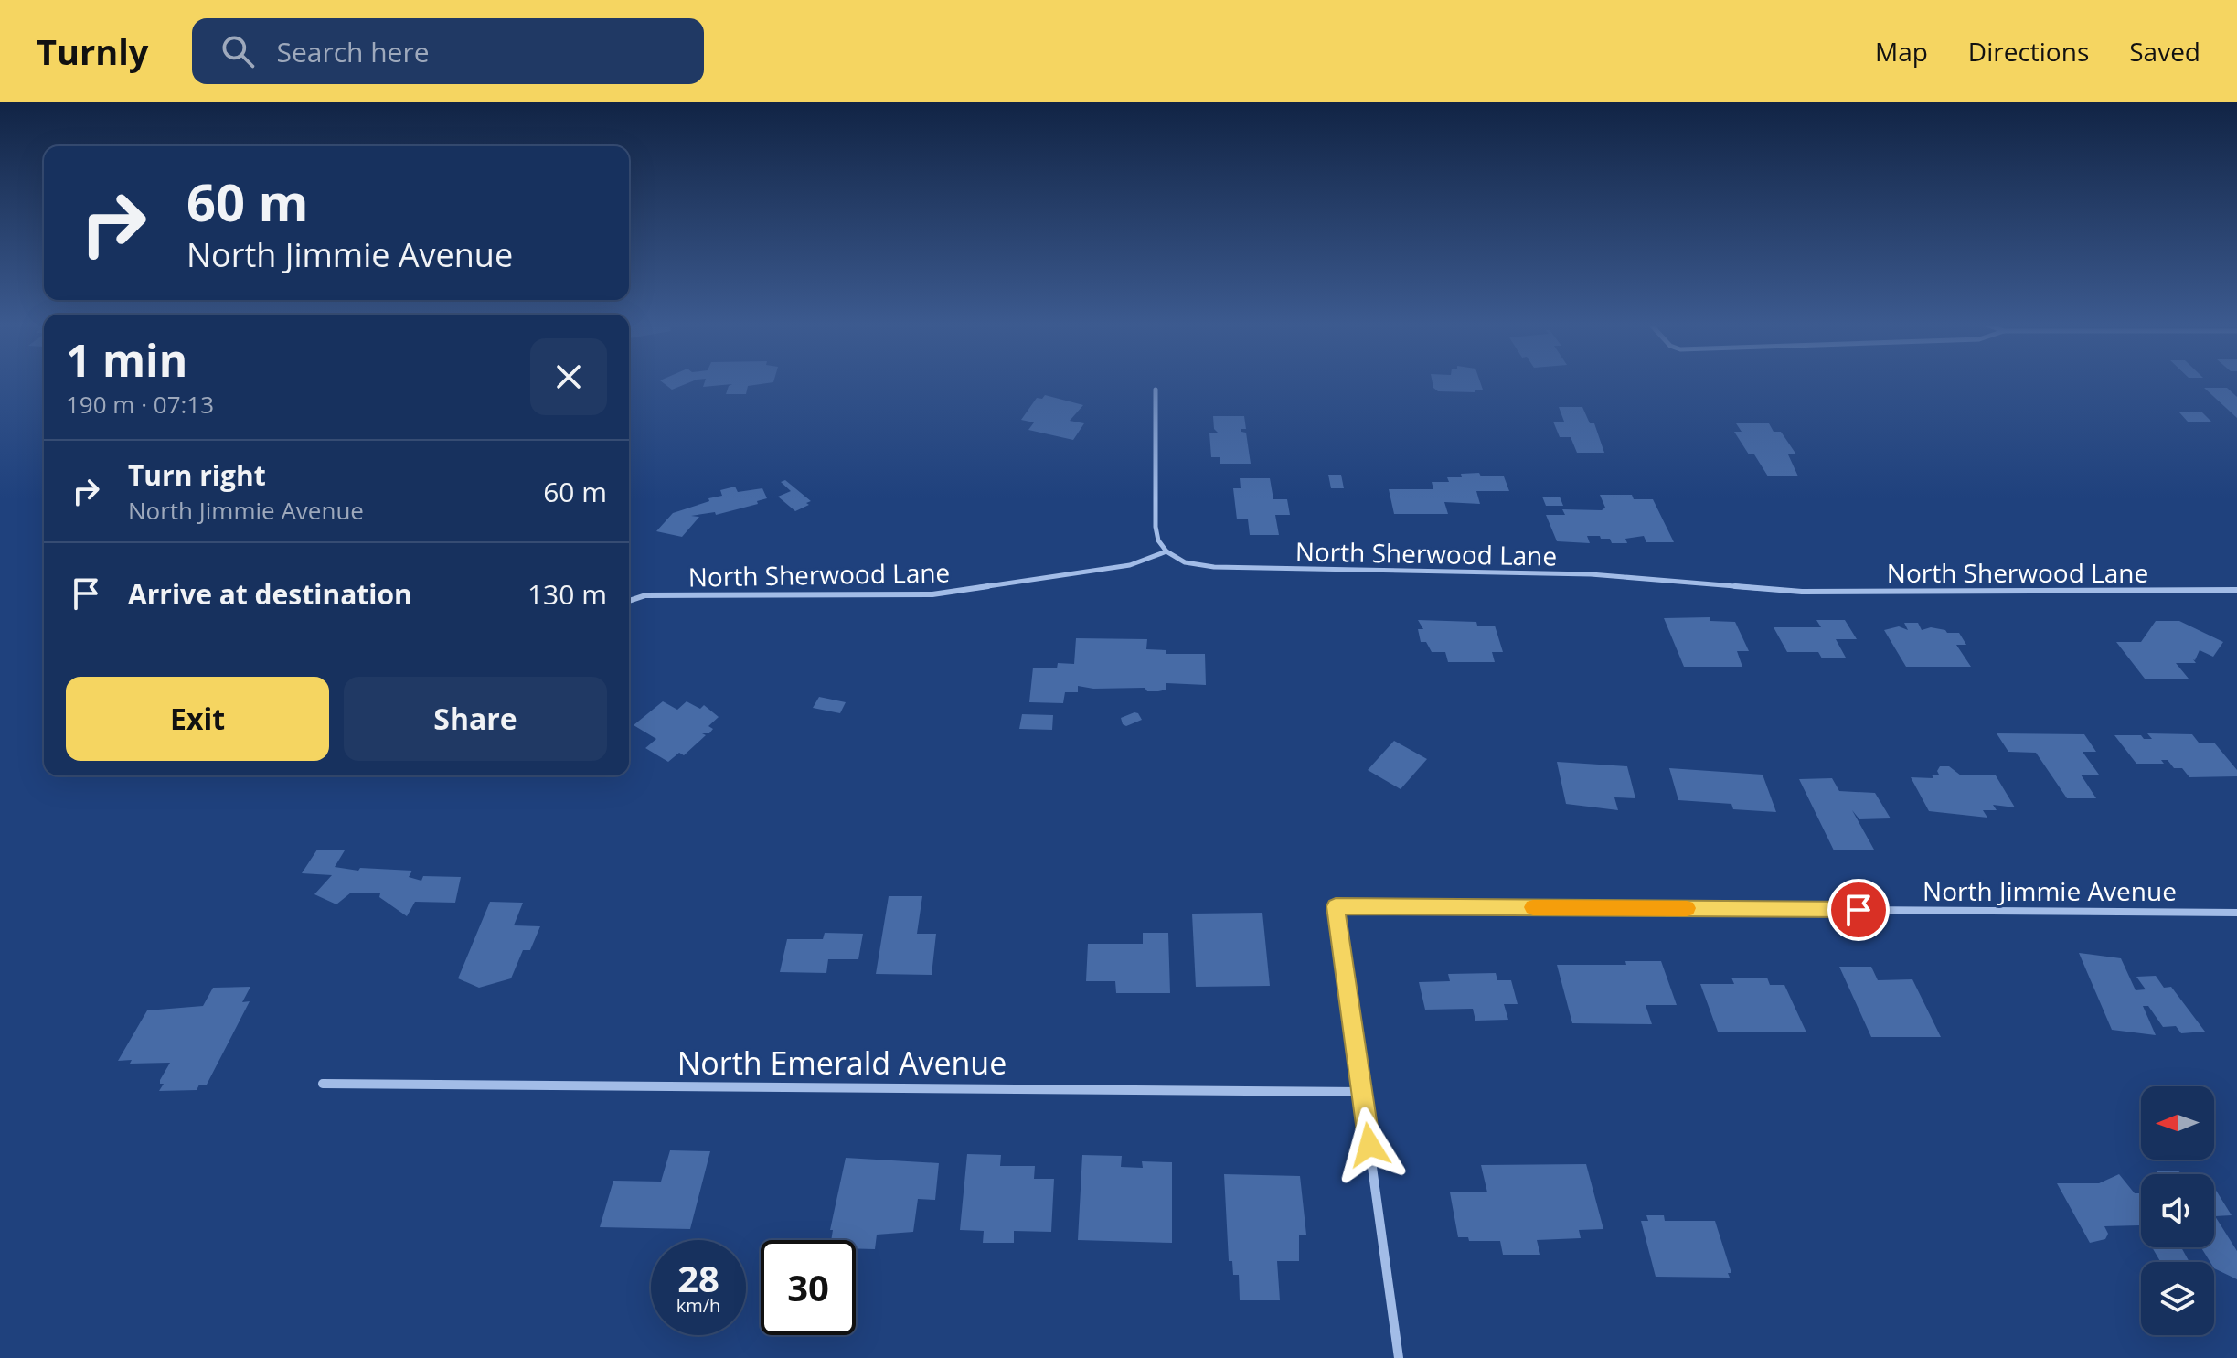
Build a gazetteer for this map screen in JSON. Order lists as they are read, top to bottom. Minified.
{"streets":{"street":["North Jimmie Avenue","North Emerald Avenue"],"lane":["North Sherwood Lane"]},"crossings":[["North Jimmie Avenue","North Emerald Avenue"]],"north":"left","page":{"header":"Turnly","search":"Search here","nav":["Map","Directions","Saved"],"turn":["60 m","North Jimmie Avenue"],"heading":["1 min","190 m · 07:13"],"list":[{"name":"Turn right","note":"North Jimmie Avenue","value":"60 m"},{"name":"Arrive at destination","value":"130 m"}],"buttons":["Exit","Share"],"speed":"28 km/h","limit":"30"}}
